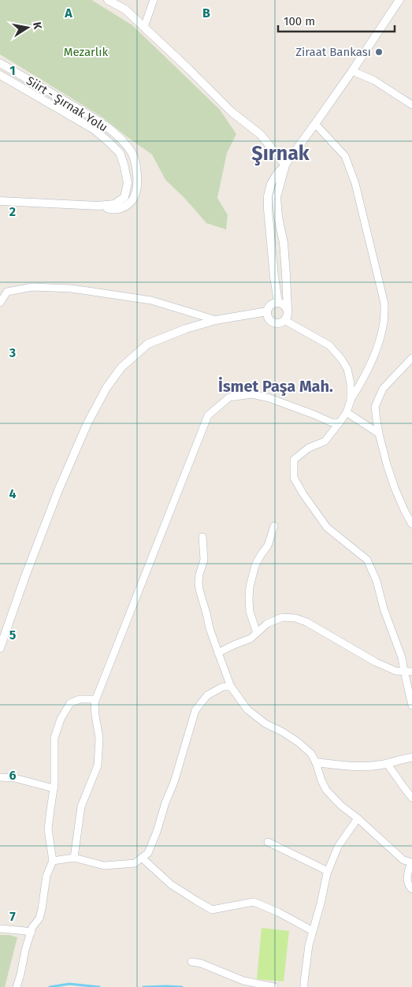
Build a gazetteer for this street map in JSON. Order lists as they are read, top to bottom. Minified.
{"streets":{"street":["Siirt - Şırnak Yolu"]},"districts":["Şırnak","İsmet Paşa Mah."],"parks":["Mezarlık"],"places":["Ziraat Bankası"],"scale_bar":"100 m","north":"right","grid":{"columns":["A","B"],"rows":["1","2","3","4","5","6","7"]}}
